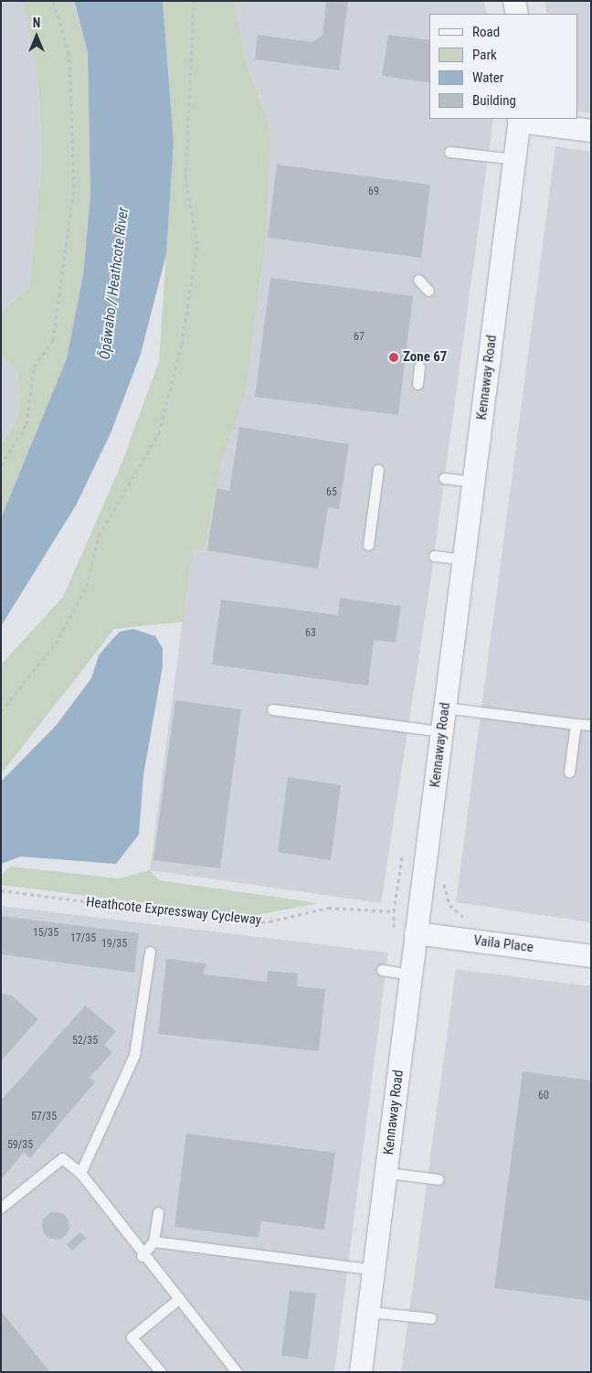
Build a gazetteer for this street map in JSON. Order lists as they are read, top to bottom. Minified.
{"streets":{"street":["Kennaway Road","Vaila Place"],"path":["Heathcote Expressway Cycleway"]},"crossings":[["Kennaway Road","Vaila Place"]],"water":["Ōpāwaho / Heathcote River"],"places":["Zone 67"],"house_numbers":["69","67","65","63","15/35","17/35","19/35","52/35","60","57/35","59/35"],"legend":["Road","Park","Water","Building"],"north":"top"}
